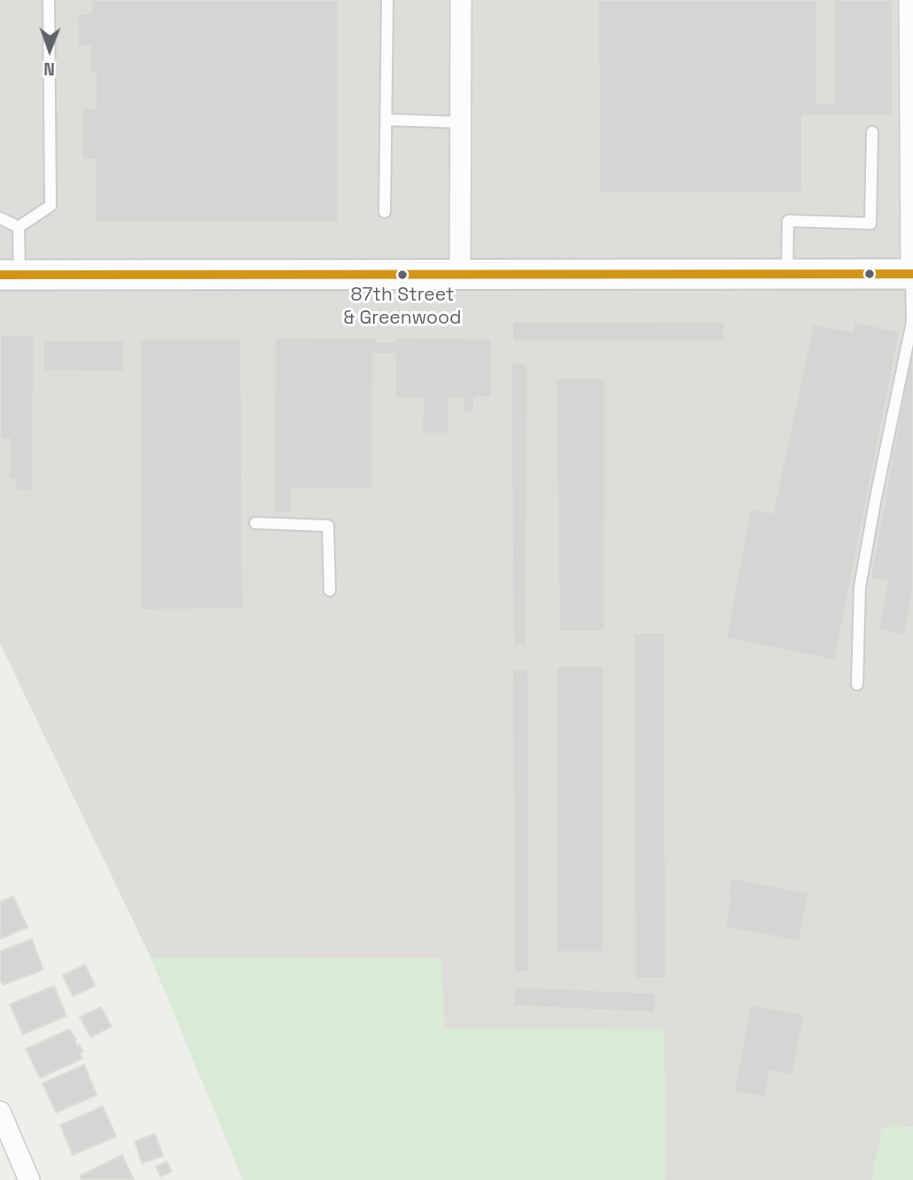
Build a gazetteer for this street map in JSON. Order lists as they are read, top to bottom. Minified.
{"places":["87th Street & Greenwood"],"north":"bottom"}
